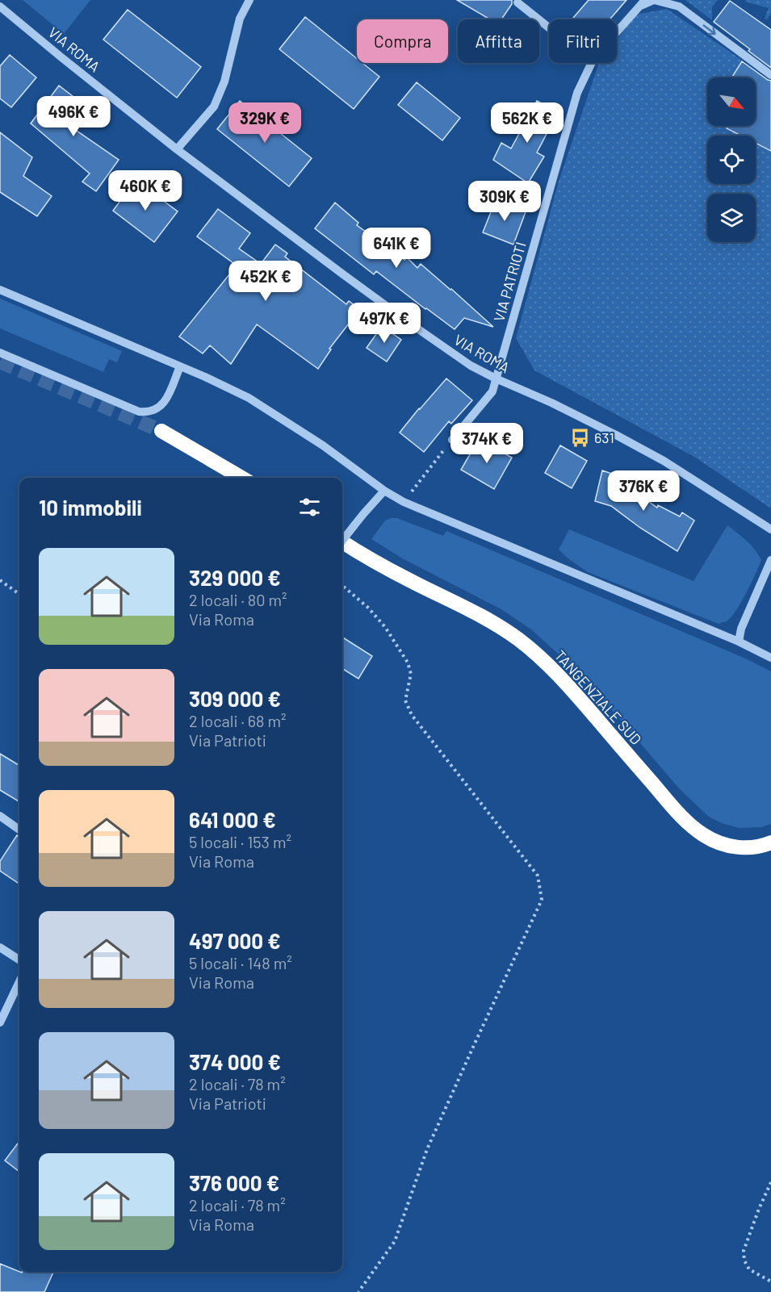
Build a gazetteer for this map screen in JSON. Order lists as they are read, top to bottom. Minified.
{"streets":{"highway":["TANGENZIALE SUD"],"street":["VIA ROMA","VIA PATRIOTI"]},"crossings":[["VIA ROMA","VIA PATRIOTI"]],"places":{"bus stop":["631"]},"north":"bottom right","page":{"chip":["Compra","Affitta","Filtri"],"price":["496K €","329K €","562K €","460K €","309K €","641K €","452K €","497K €","374K €","376K €"],"heading":"10 immobili","list":[{"name":"329 000 €","note":"2 locali · 80 m² · Via Roma"},{"name":"309 000 €","note":"2 locali · 68 m² · Via Patrioti"},{"name":"641 000 €","note":"5 locali · 153 m² · Via Roma"},{"name":"497 000 €","note":"5 locali · 148 m² · Via Roma"},{"name":"374 000 €","note":"2 locali · 78 m² · Via Patrioti"},{"name":"376 000 €","note":"2 locali · 78 m² · Via Roma"}]}}
